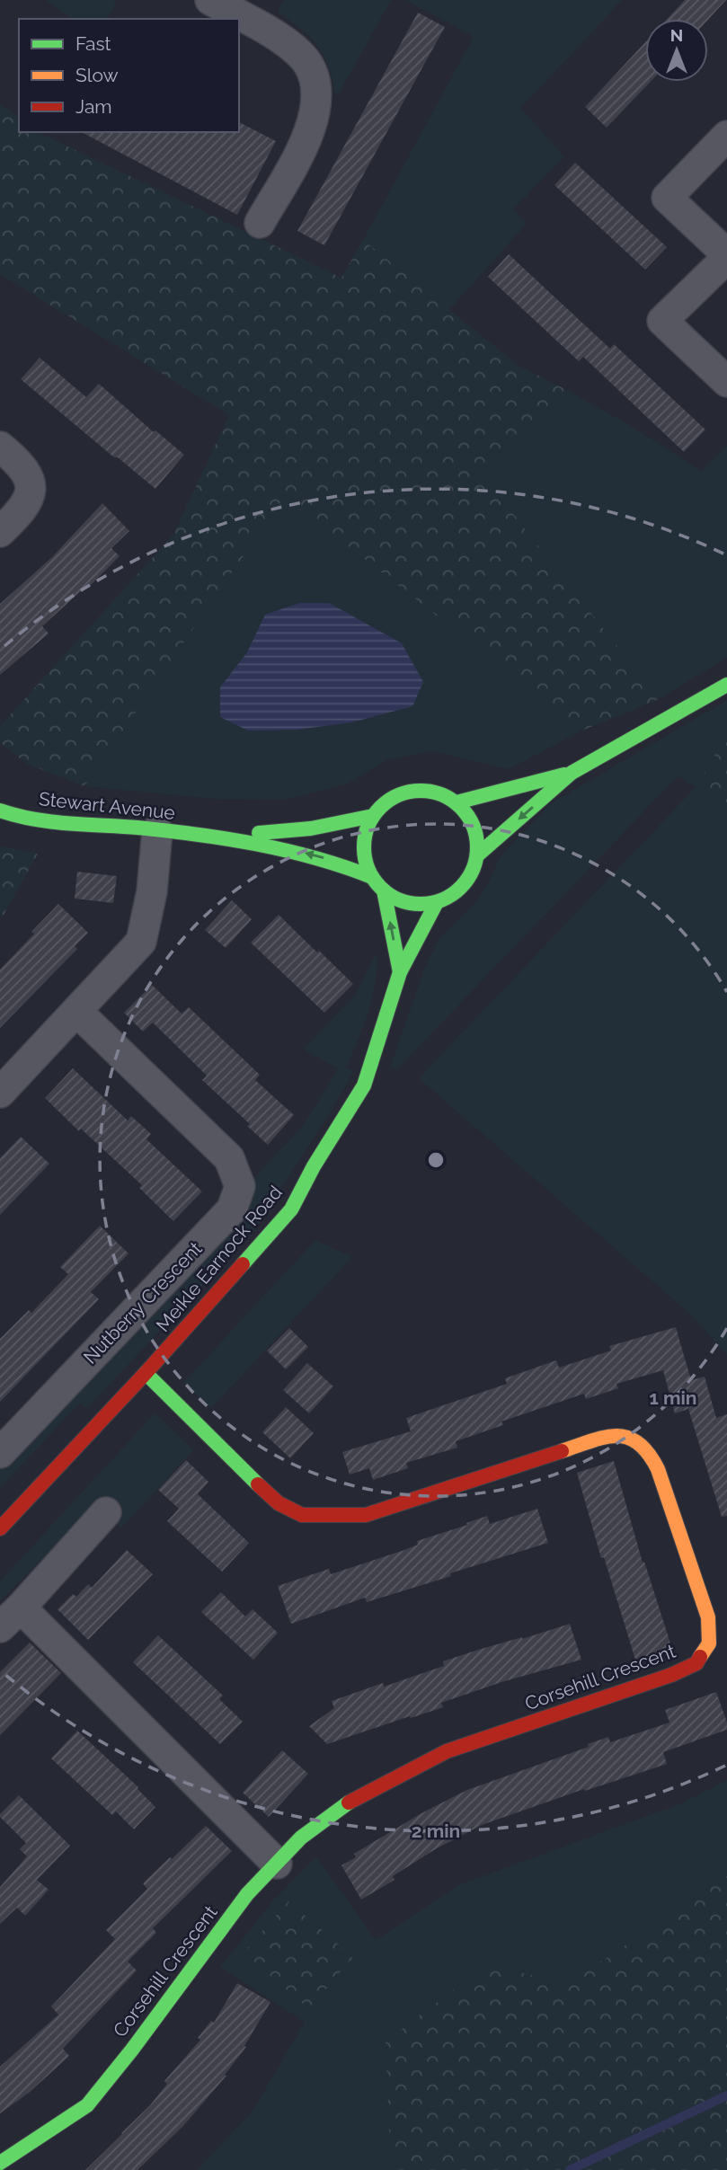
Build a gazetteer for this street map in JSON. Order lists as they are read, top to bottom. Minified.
{"streets":{"street":["Stewart Avenue","Meikle Earnock Road","Nutberry Crescent","Corsehill Crescent"]},"crossings":[["Stewart Avenue","Meikle Earnock Road"],["Meikle Earnock Road","Corsehill Crescent"]],"legend":["Fast","Slow","Jam"],"north":"top","rings":["1 min","2 min"]}
